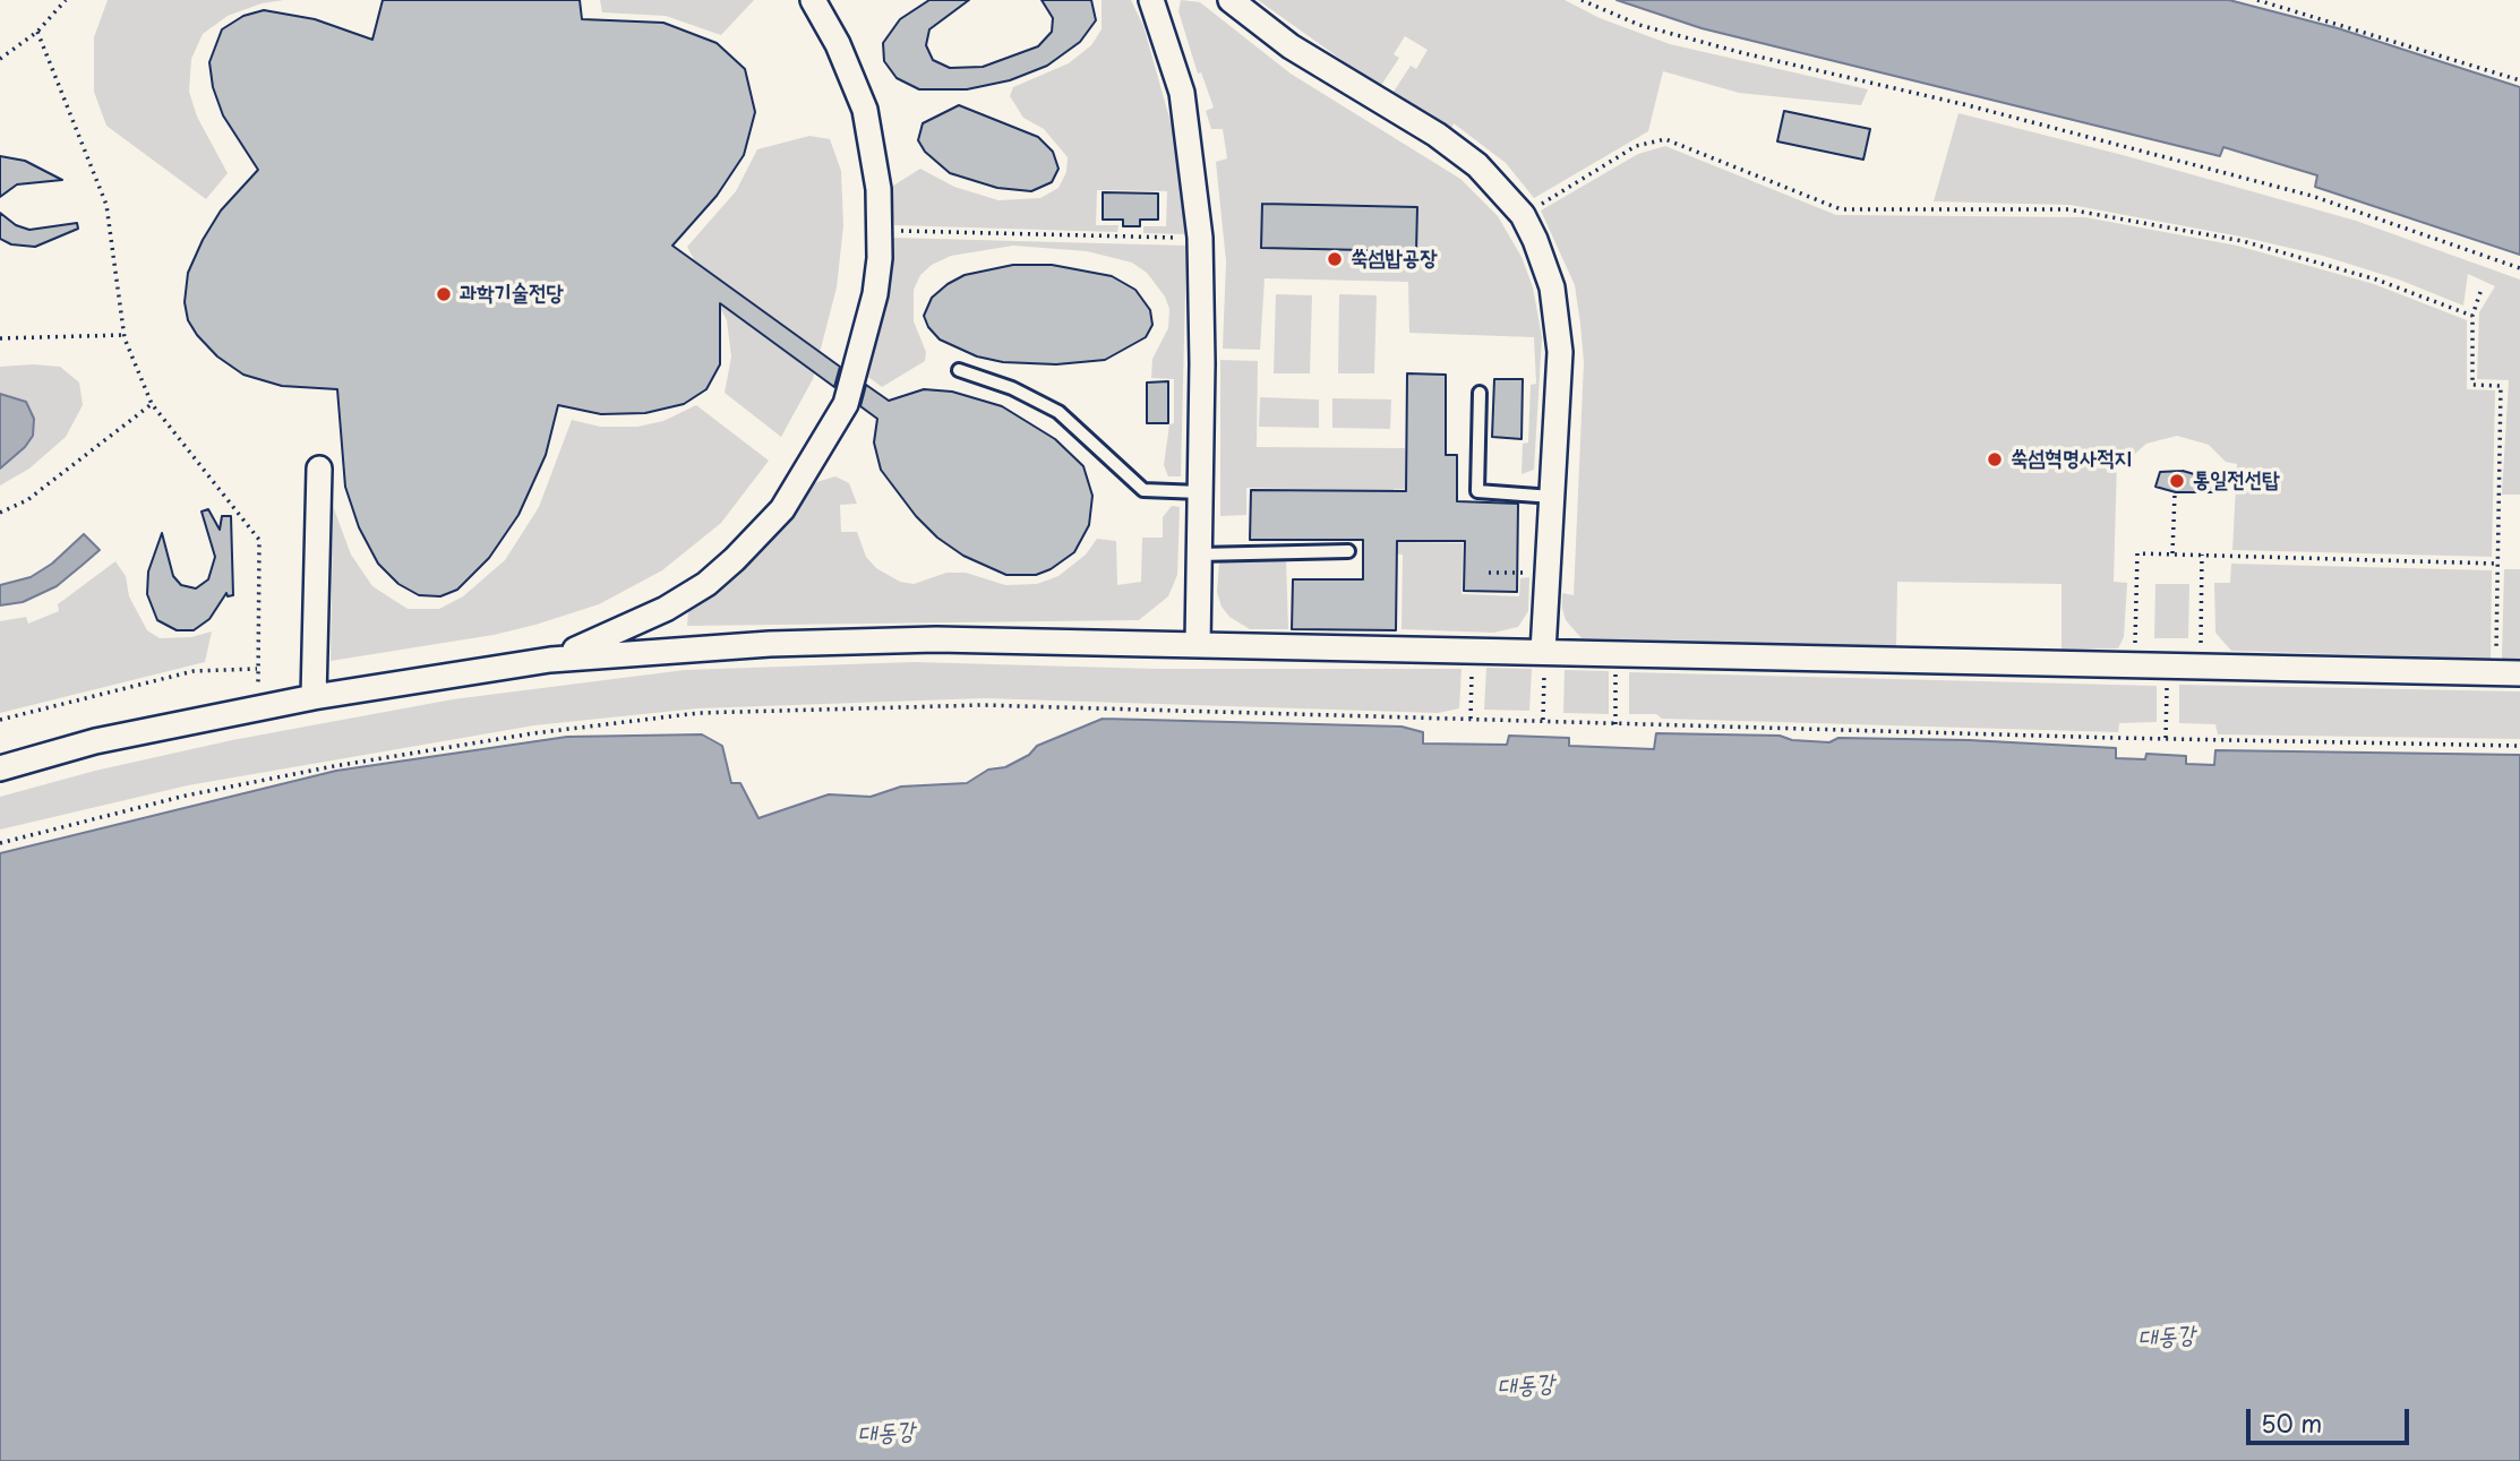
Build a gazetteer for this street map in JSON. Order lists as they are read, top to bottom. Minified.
{"water":["대동강"],"places":["쑥섬밥공장","과학기술전당","쑥섬혁명사적지","통일전선탑"],"scale_bar":"50 m"}
